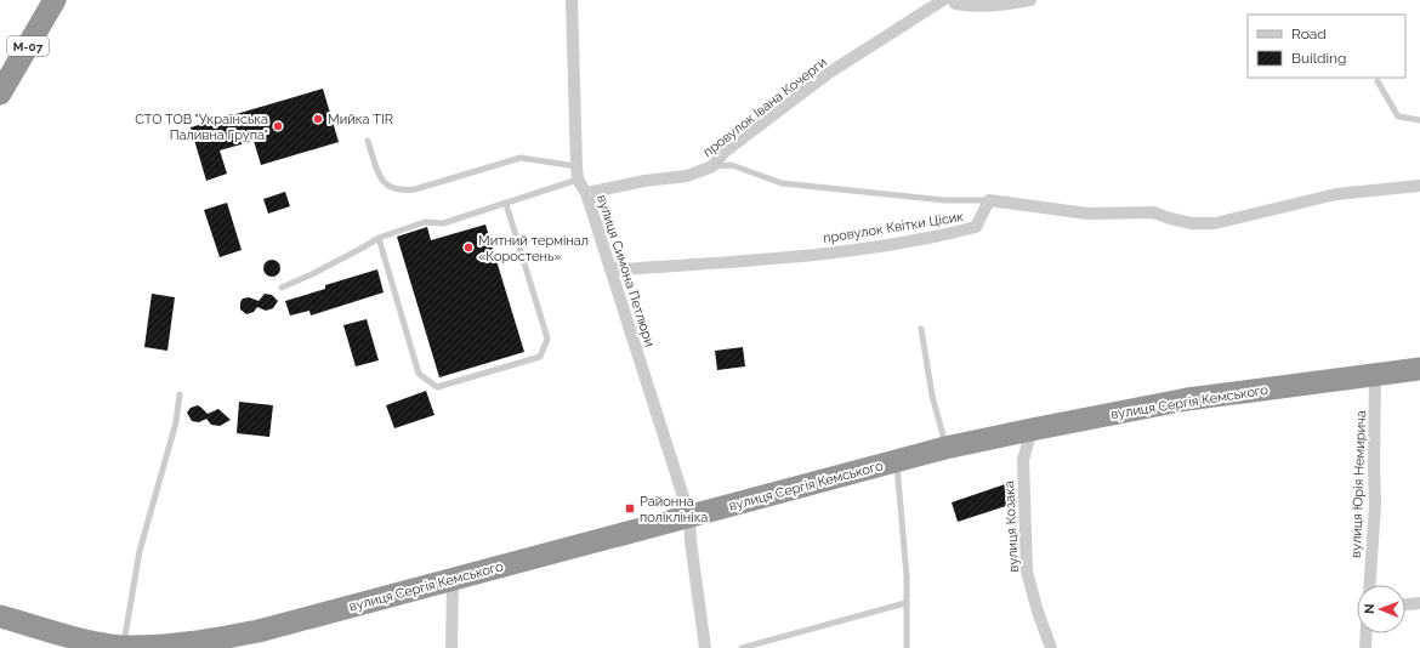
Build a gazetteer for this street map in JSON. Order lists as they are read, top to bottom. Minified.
{"streets":{"highway":["М-07","вулиця Сергія Кемського"],"street":["провулок Івана Кочерги","провулок Квітки Цісик","вулиця Симона Петлюри","вулиця Юрія Немирича","вулиця Козака"]},"crossings":[["провулок Івана Кочерги","вулиця Симона Петлюри"],["провулок Квітки Цісик","вулиця Симона Петлюри"],["вулиця Симона Петлюри","вулиця Сергія Кемського"],["вулиця Сергія Кемського","вулиця Юрія Немирича"],["вулиця Сергія Кемського","вулиця Козака"]],"places":{"other":["Мийка TIR","СТО ТОВ \"Українська Паливна Група\"","Митний термінал «Коростень»"],"transit":["Районна поліклініка"]},"legend":["Road","Building"],"north":"left"}
